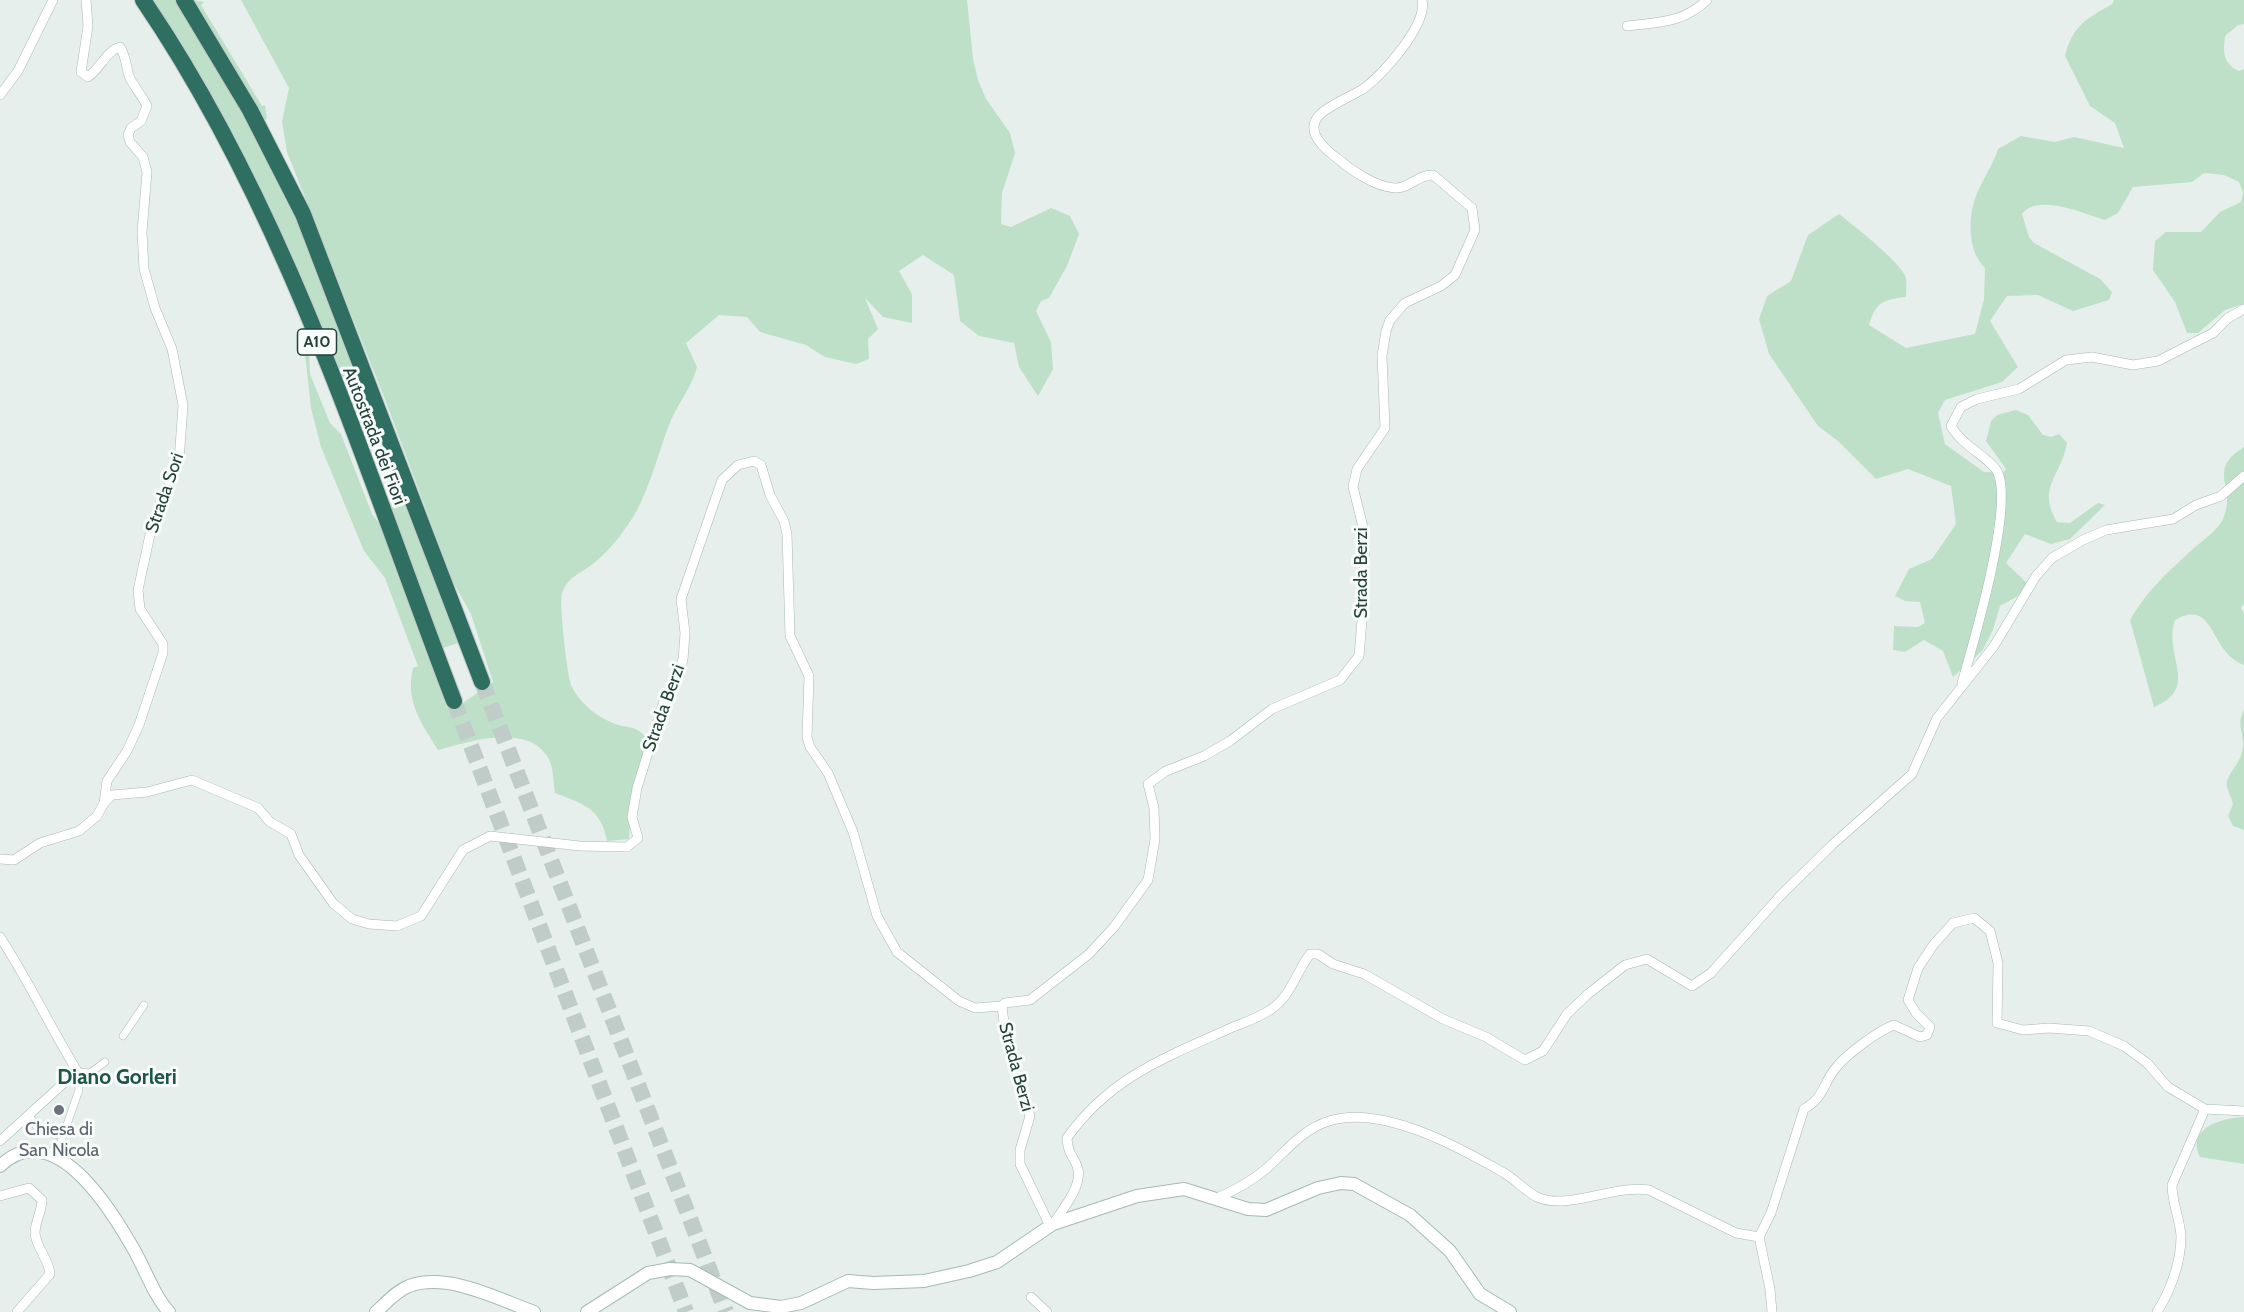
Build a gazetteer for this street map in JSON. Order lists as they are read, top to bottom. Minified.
{"streets":{"highway":["A10","Autostrada dei Fiori"],"street":["Strada Sori","Strada Berzi"]},"crossings":[["Strada Sori","Strada Berzi"]],"districts":["Diano Gorleri"],"places":["Chiesa di San Nicola"]}
